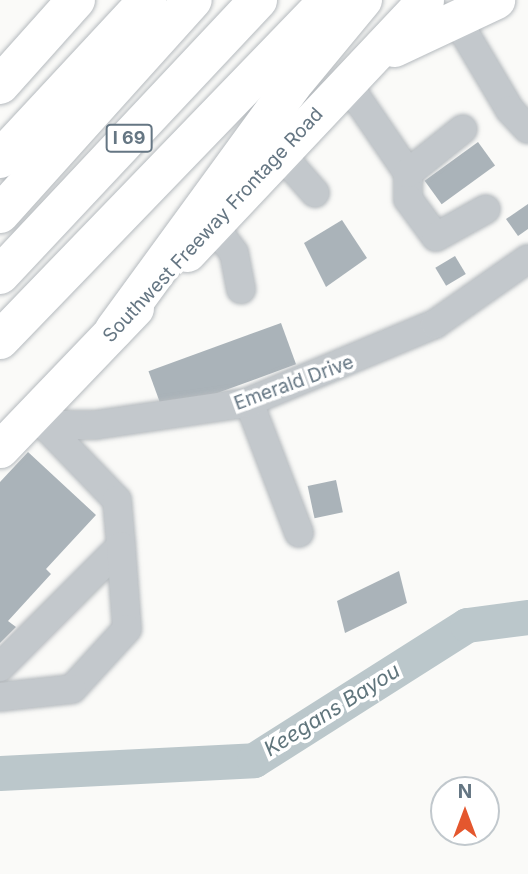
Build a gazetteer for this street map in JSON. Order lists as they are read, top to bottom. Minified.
{"streets":{"highway":["I 69"],"main road":["Southwest Freeway Frontage Road"],"street":["Emerald Drive"]},"crossings":[["Southwest Freeway Frontage Road","Emerald Drive"]],"water":["Keegans Bayou"],"north":"top"}
